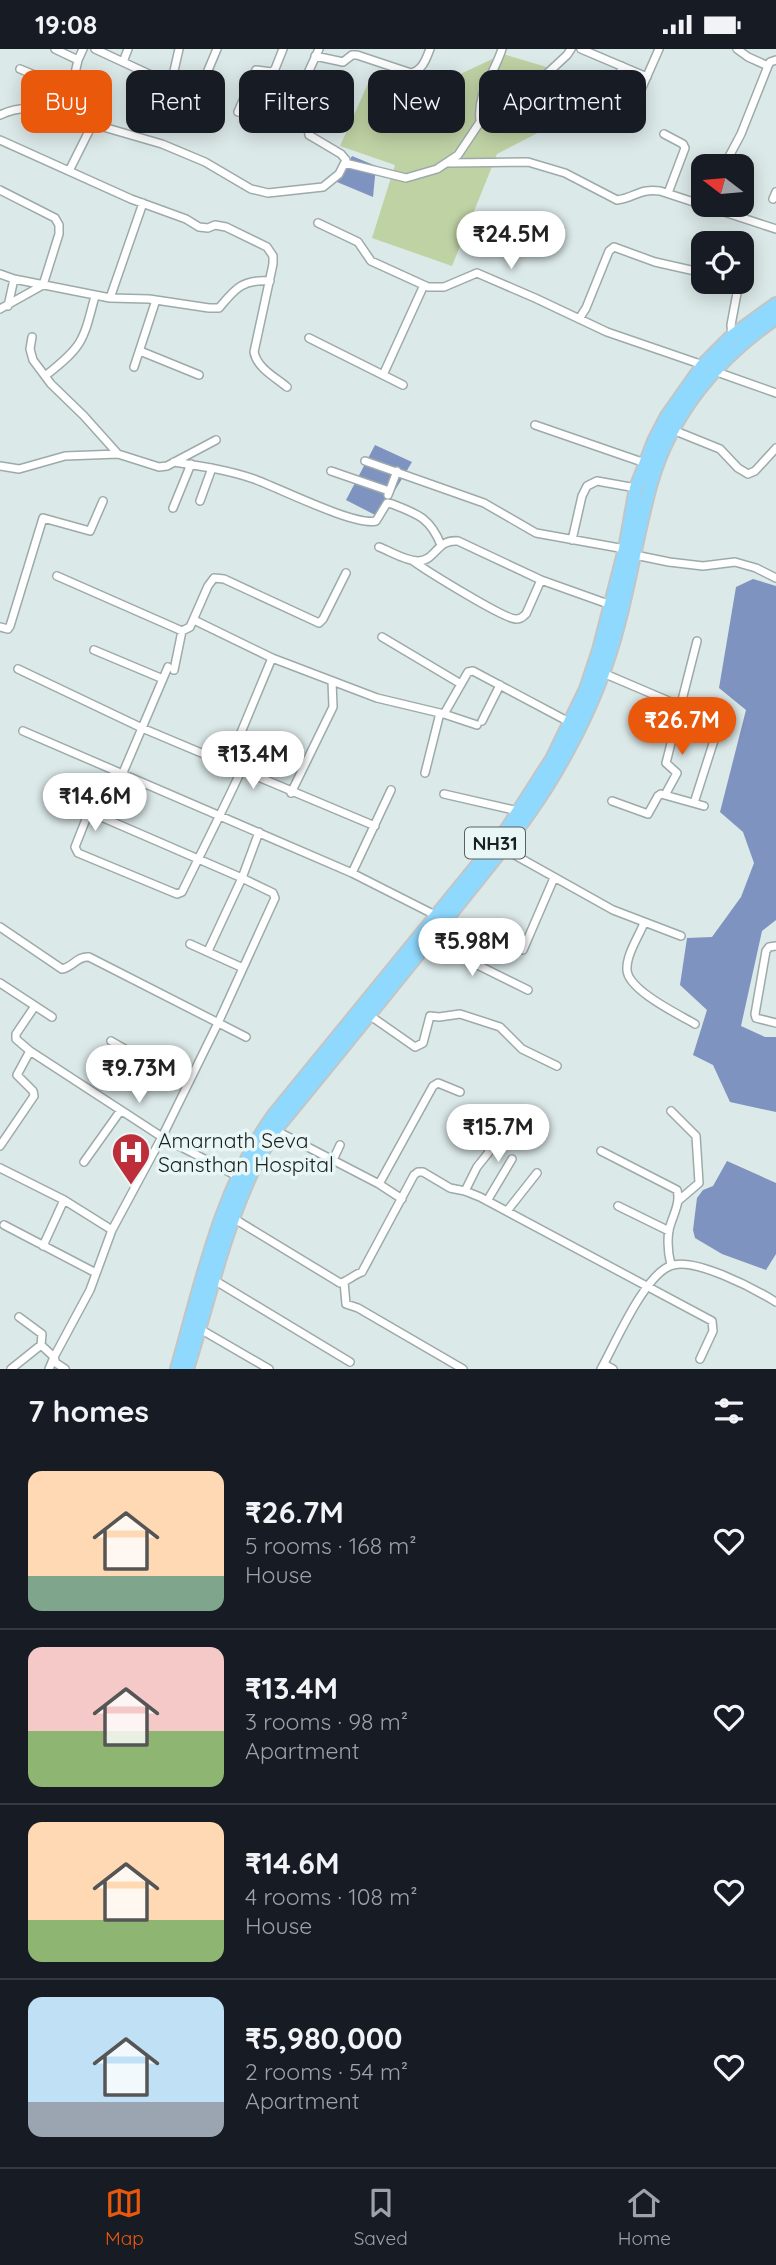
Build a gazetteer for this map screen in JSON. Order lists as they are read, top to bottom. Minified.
{"streets":{"highway":["NH31"]},"places":{"hospital":["Amarnath Seva Sansthan Hospital"]},"north":"left","page":{"status":"19:08","chip":["Buy","Rent","Filters","New","Apartment"],"price":["₹24.5M","₹26.7M","₹13.4M","₹14.6M","₹5.98M","₹9.73M","₹15.7M"],"heading":"7 homes","list":[{"name":"₹26.7M","note":"5 rooms · 168 m² · House"},{"name":"₹13.4M","note":"3 rooms · 98 m² · Apartment"},{"name":"₹14.6M","note":"4 rooms · 108 m² · House"},{"name":"₹5,980,000","note":"2 rooms · 54 m² · Apartment"}],"tabs":["Map","Saved","Home"]}}
